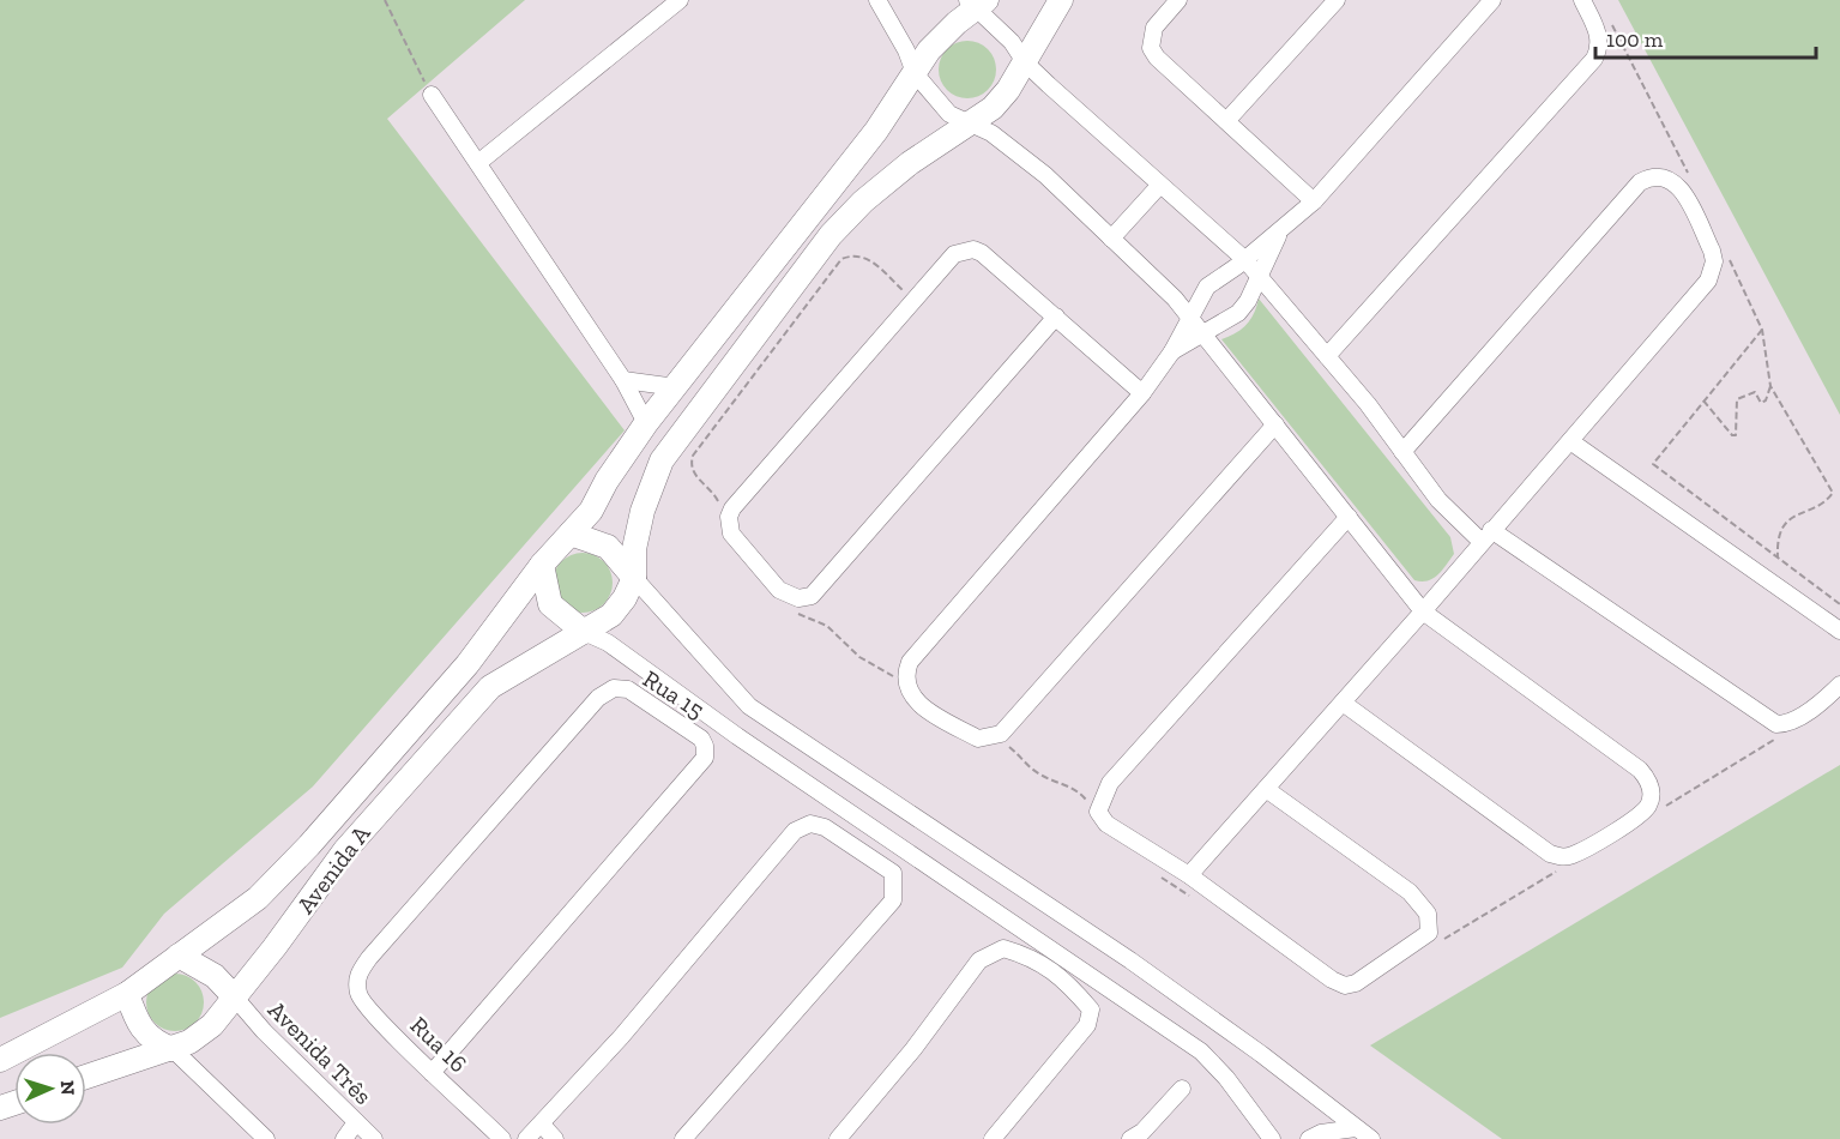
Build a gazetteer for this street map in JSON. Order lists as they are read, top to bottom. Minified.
{"streets":{"main road":["Avenida A"],"street":["Rua 15","Rua 16","Avenida Três"]},"crossings":[["Rua 15","Rua 16"],["Avenida A","Avenida Três"]],"scale_bar":"100 m","north":"right"}
